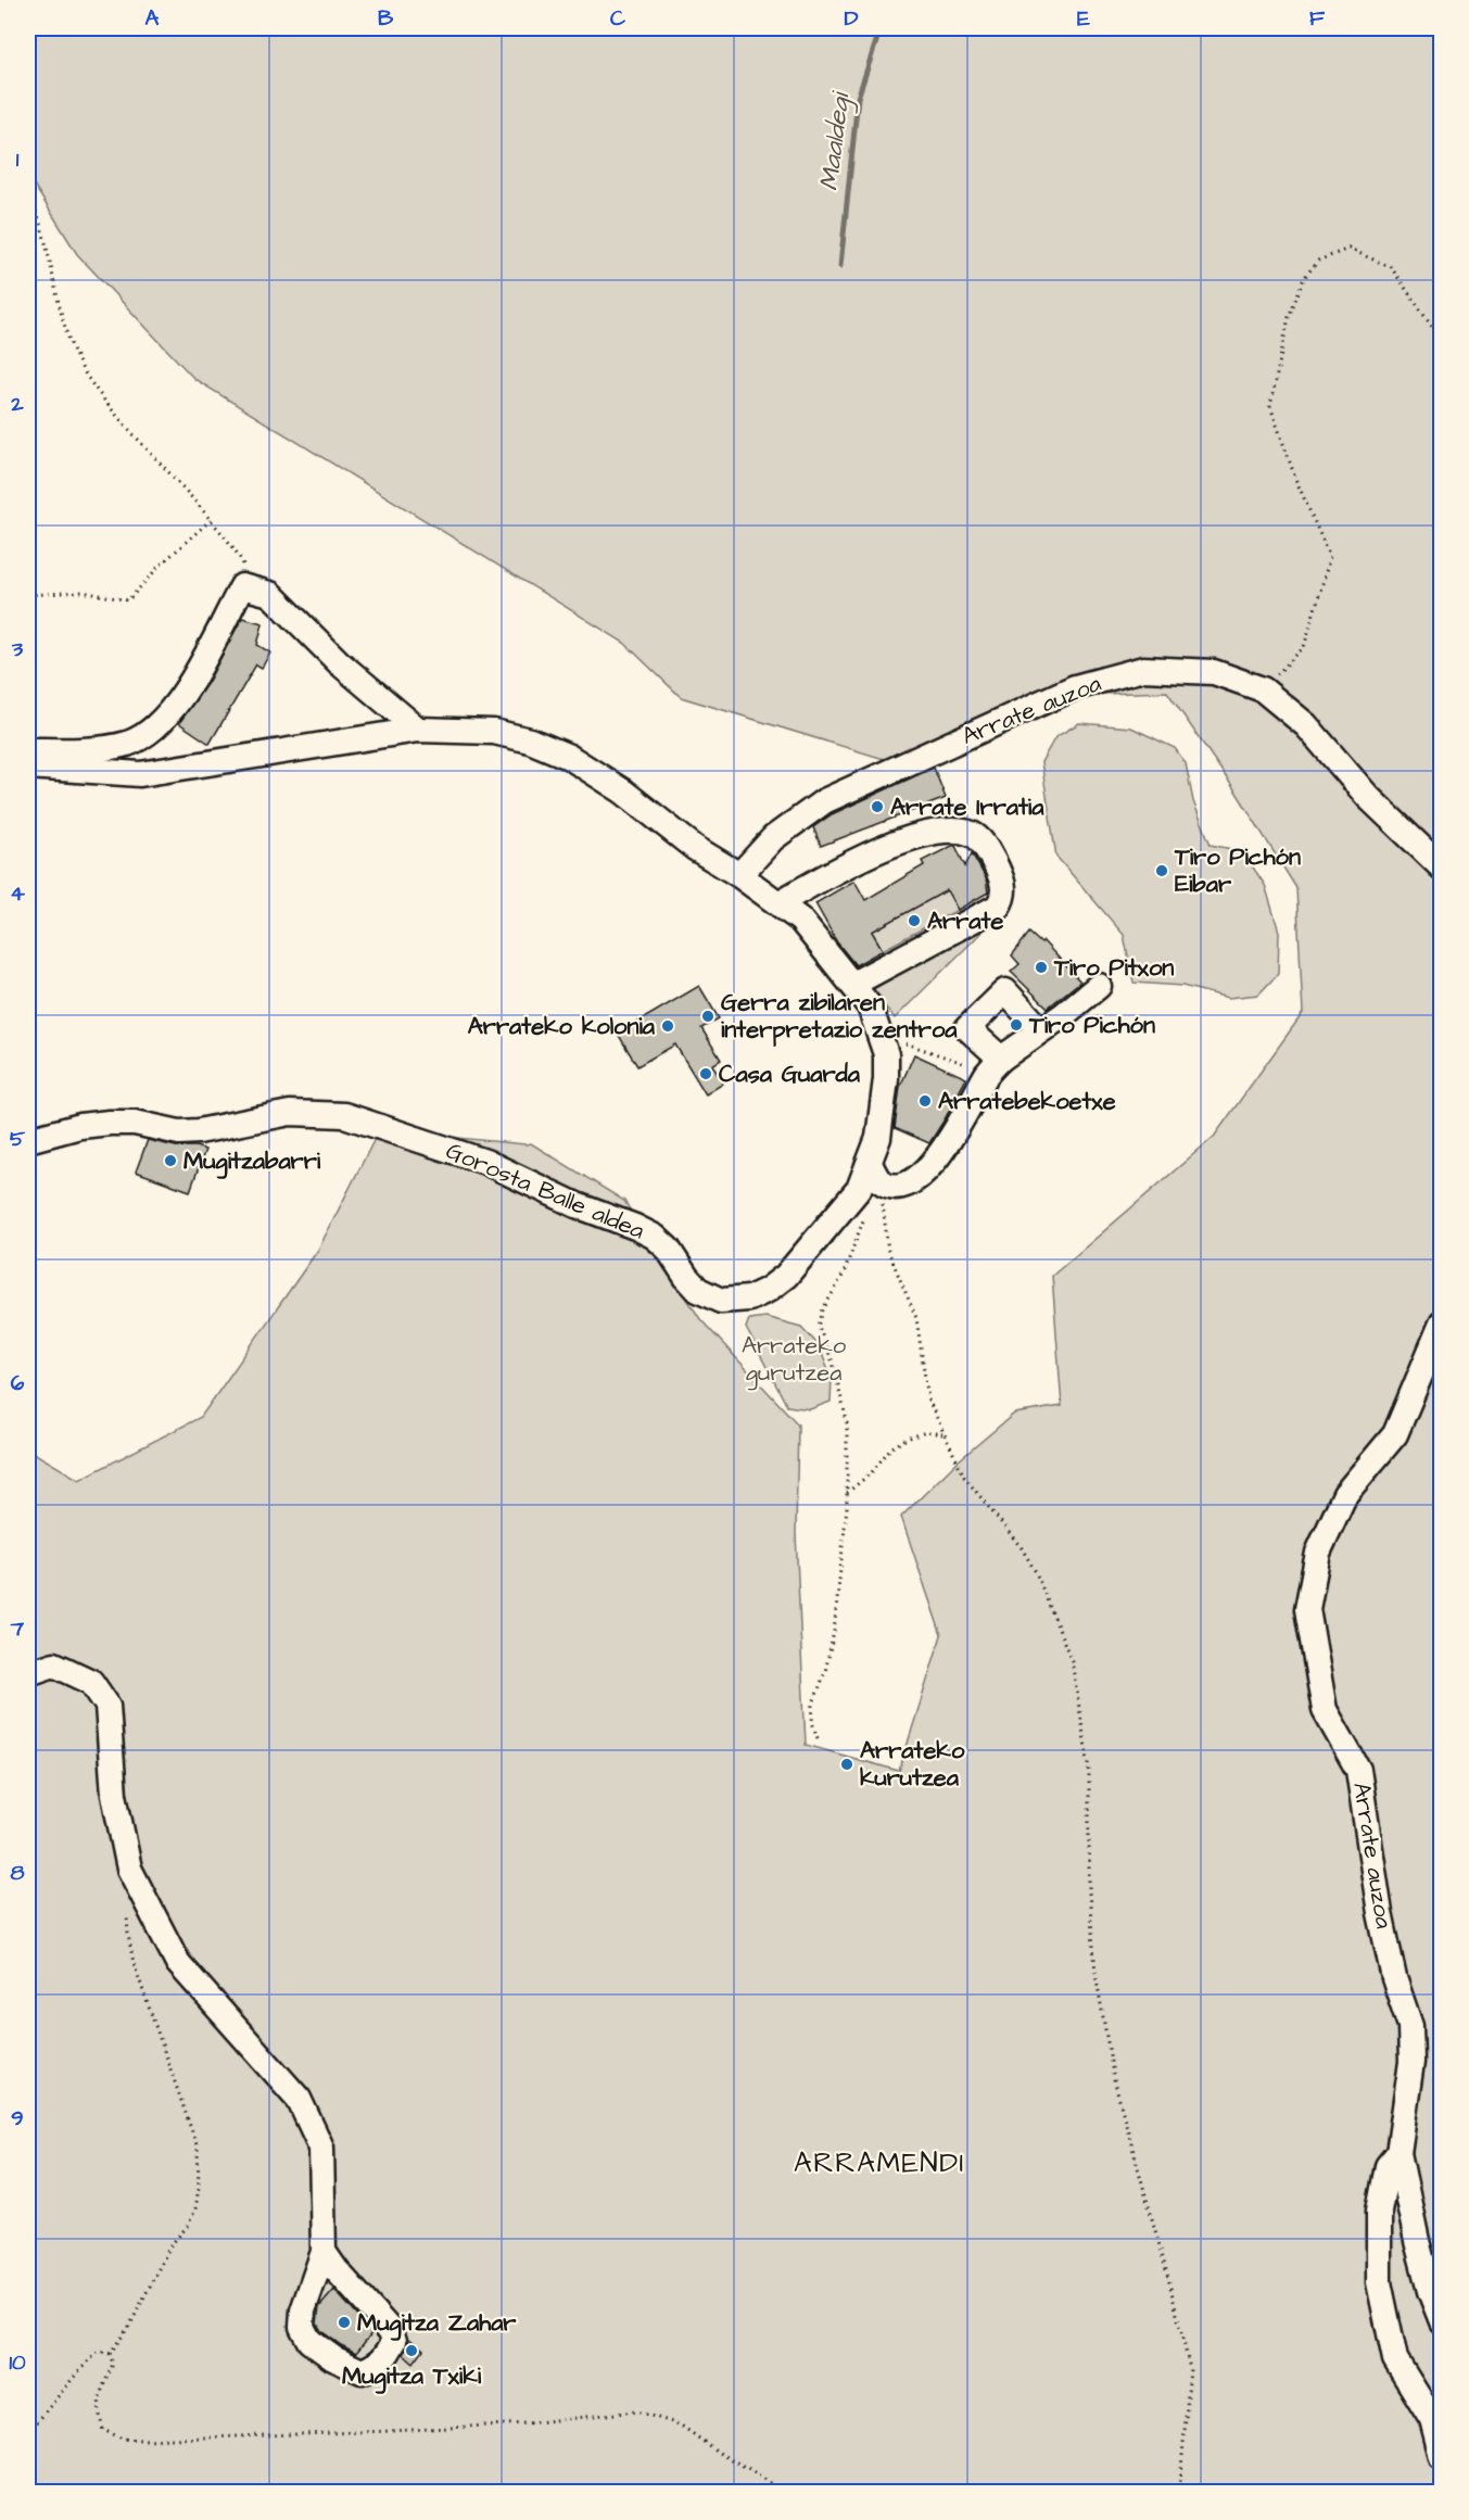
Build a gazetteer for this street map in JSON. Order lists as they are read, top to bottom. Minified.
{"streets":{"street":["Arrate auzoa","Gorosta Balle aldea"]},"crossings":[["Arrate auzoa","Gorosta Balle aldea"]],"districts":["ARRAMENDI"],"water":["Maaldegi"],"parks":["Arrateko gurutzea"],"places":["Arrate Irratia","Tiro Pichón Eibar","Arrate","Tiro Pitxon","Gerra zibilaren interpretazio zentroa","Tiro Pichón","Arrateko kolonia","Casa Guarda","Arratebekoetxe","Mugitzabarri","Arrateko kurutzea","Mugitza Zahar","Mugitza Txiki"],"grid":{"columns":["A","B","C","D","E","F"],"rows":["1","2","3","4","5","6","7","8","9","10"]}}
